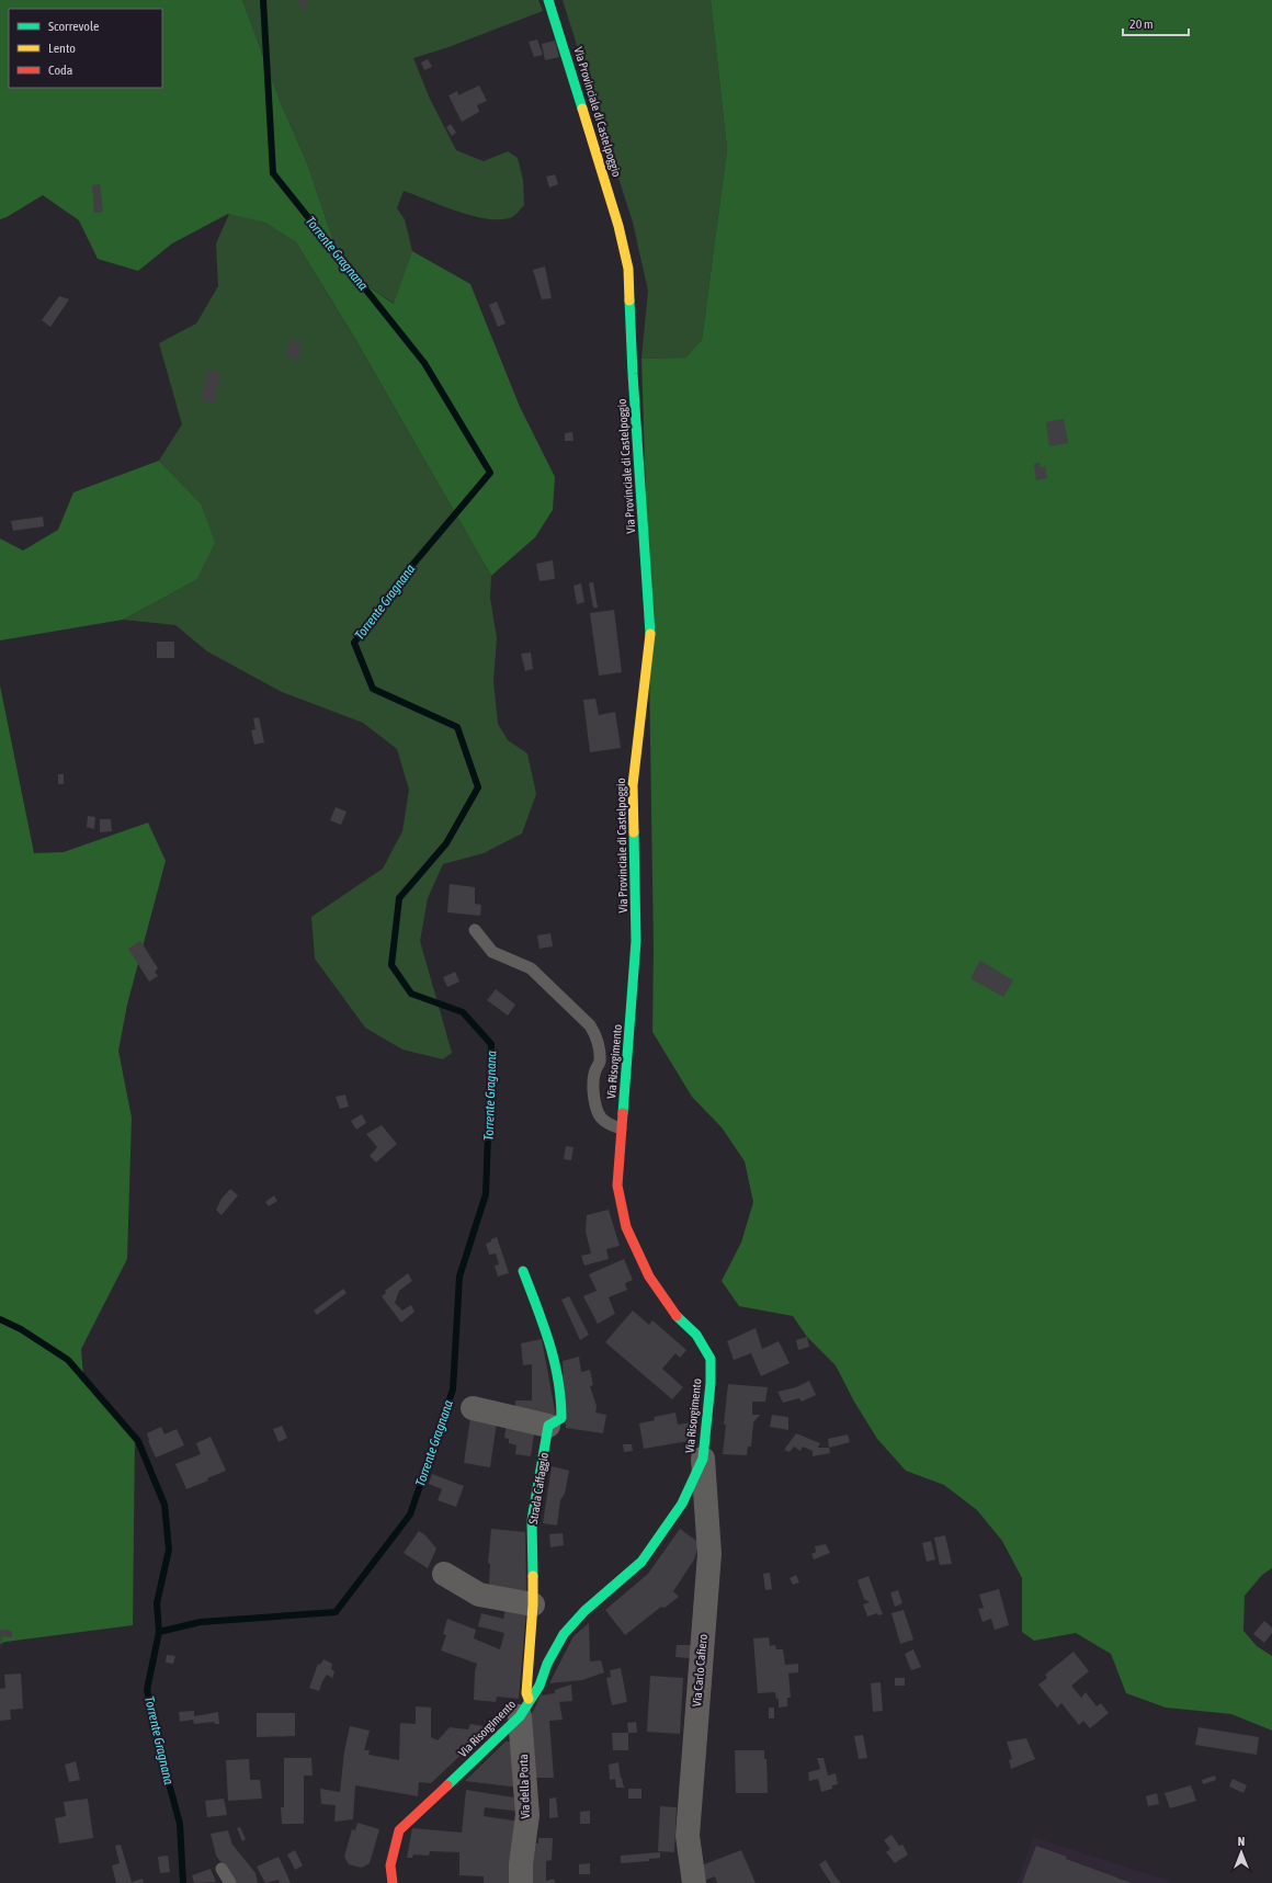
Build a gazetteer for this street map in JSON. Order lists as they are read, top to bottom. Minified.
{"streets":{"main road":["Via Provinciale di Castelpoggio","Via Risorgimento","Strada Caffaggio"],"street":["Via Carlo Cafiero","Via della Porta"]},"crossings":[["Via Provinciale di Castelpoggio","Via Risorgimento"],["Via Risorgimento","Strada Caffaggio"],["Via Risorgimento","Via Carlo Cafiero"],["Via Risorgimento","Via della Porta"],["Strada Caffaggio","Via della Porta"]],"water":["Torrente Gragnana"],"legend":["Scorrevole","Lento","Coda"],"scale_bar":"20 m","north":"top"}
